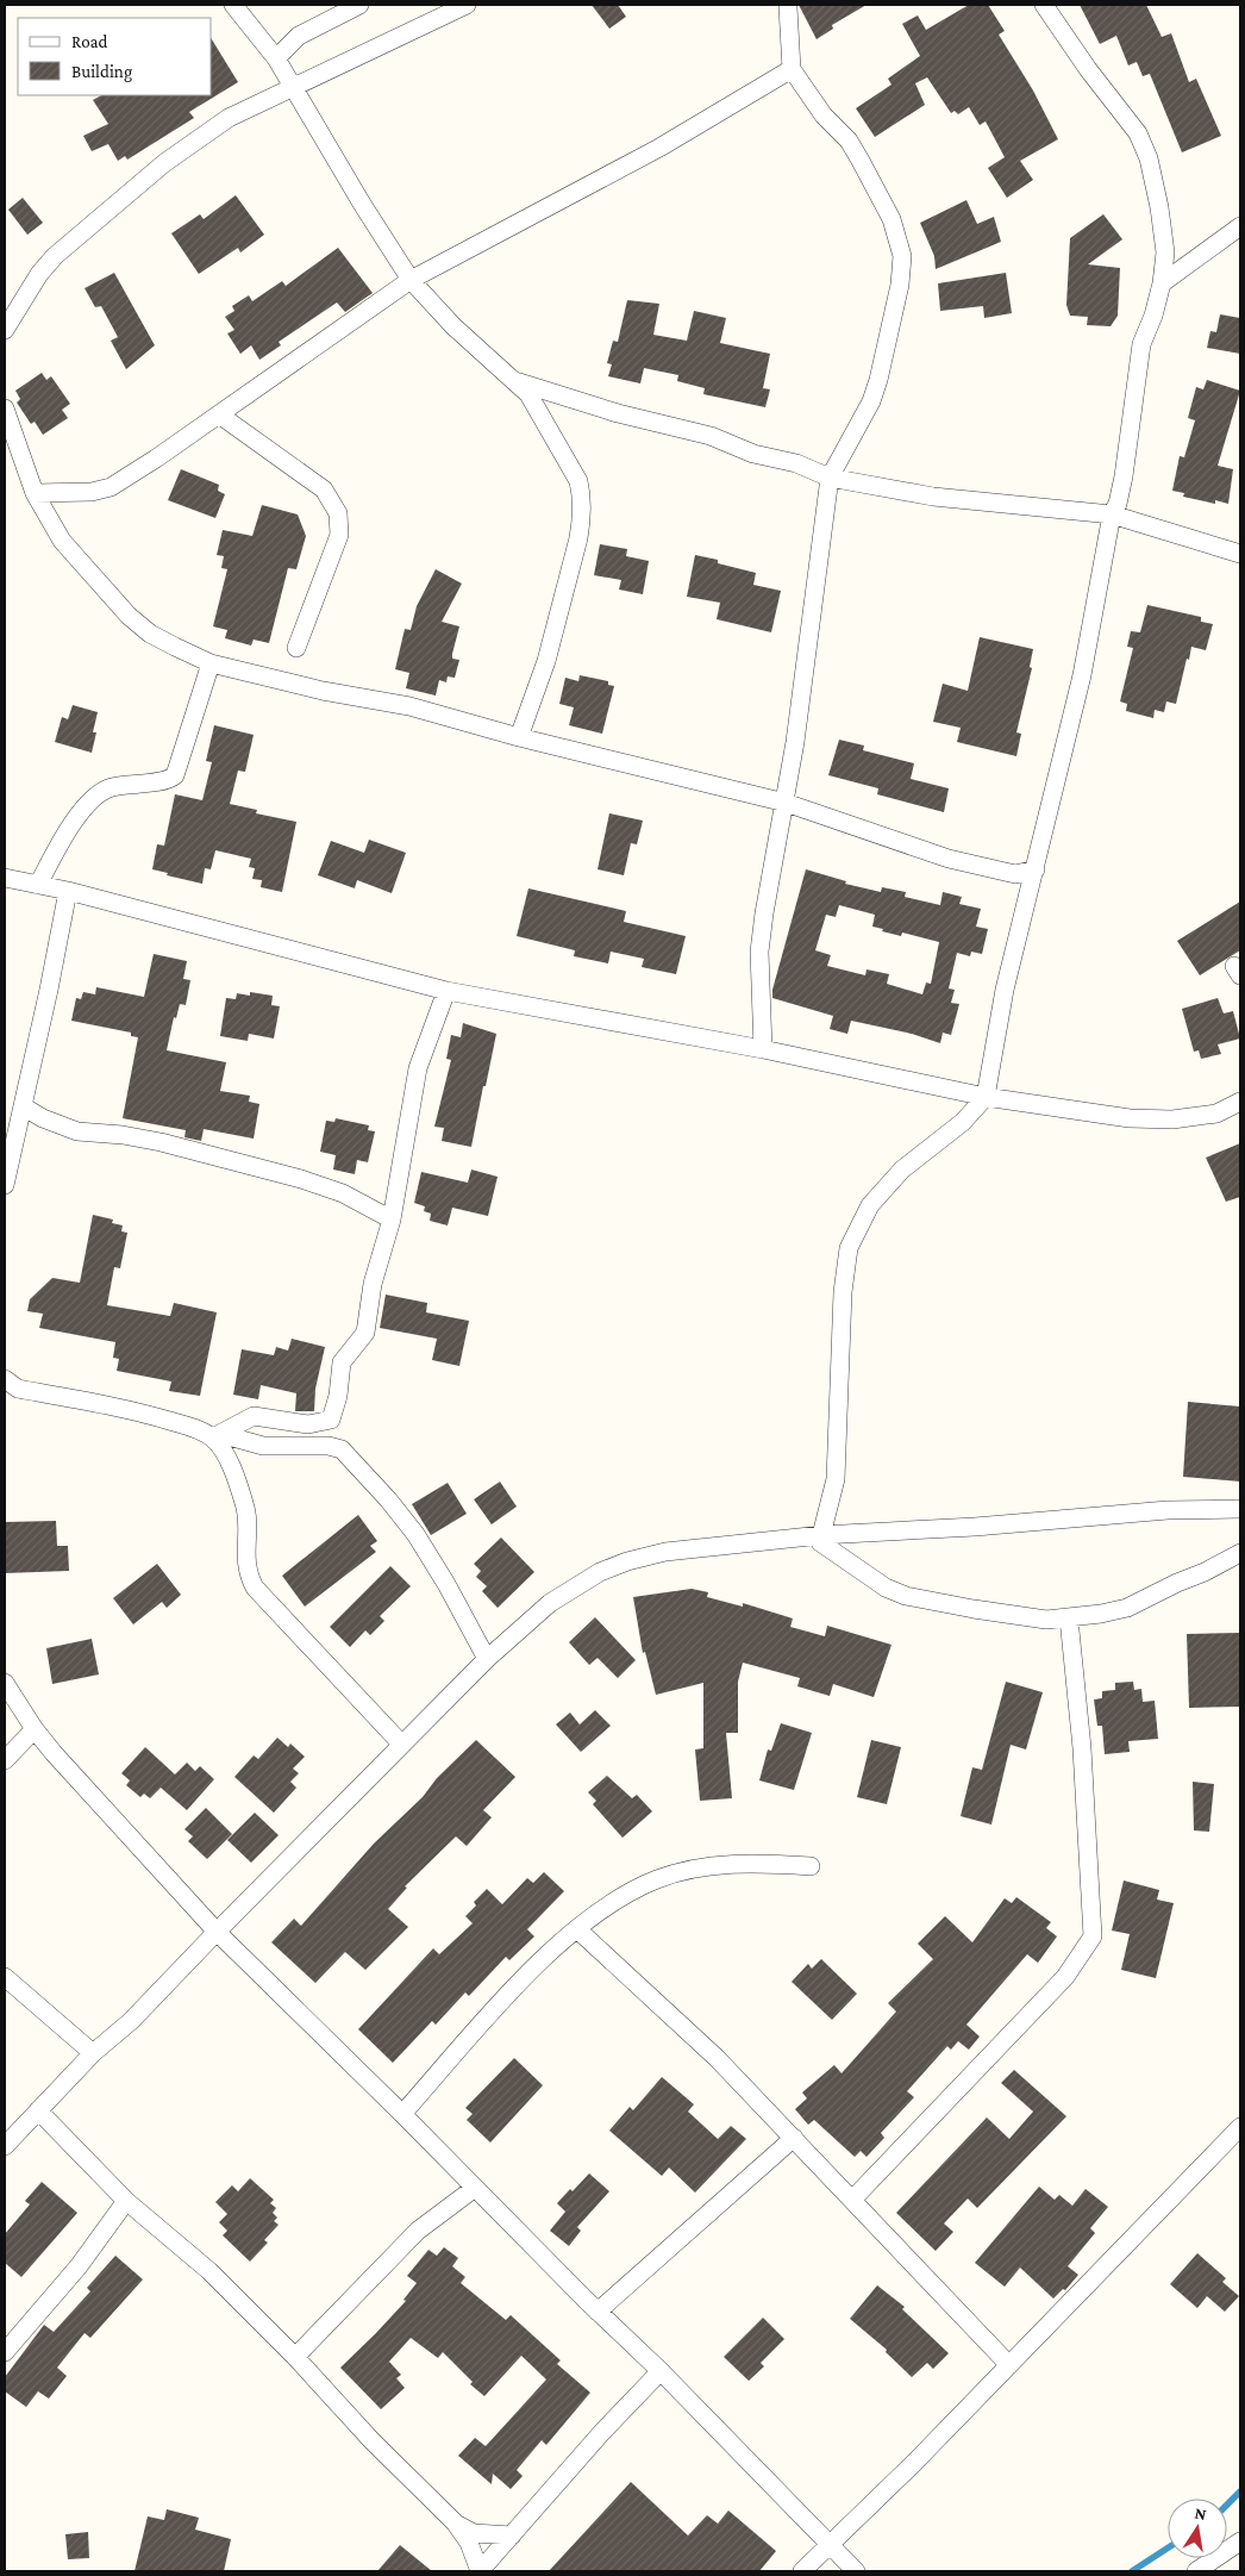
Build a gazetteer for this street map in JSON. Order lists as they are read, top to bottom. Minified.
{"legend":["Road","Building"],"north":"top"}
